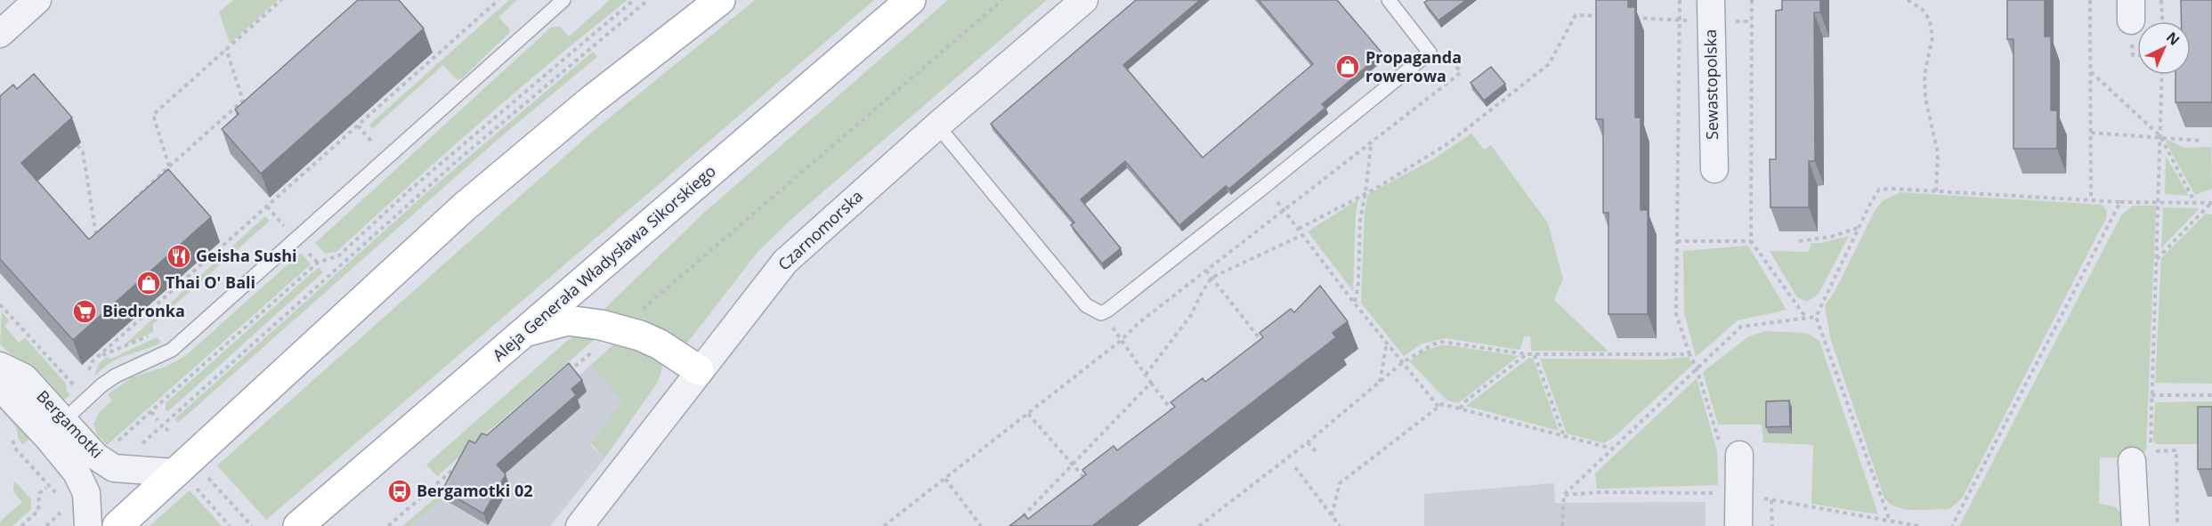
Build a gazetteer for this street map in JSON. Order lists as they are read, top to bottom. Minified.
{"streets":{"main road":["Aleja Generała Władysława Sikorskiego"],"street":["Sewastopolska","Czarnomorska","Bergamotki"]},"places":{"shop":["Propaganda rowerowa","Thai O' Bali"],"restaurant":["Geisha Sushi"],"supermarket":["Biedronka"],"bus stop":["Bergamotki 02"]},"north":"top right"}
